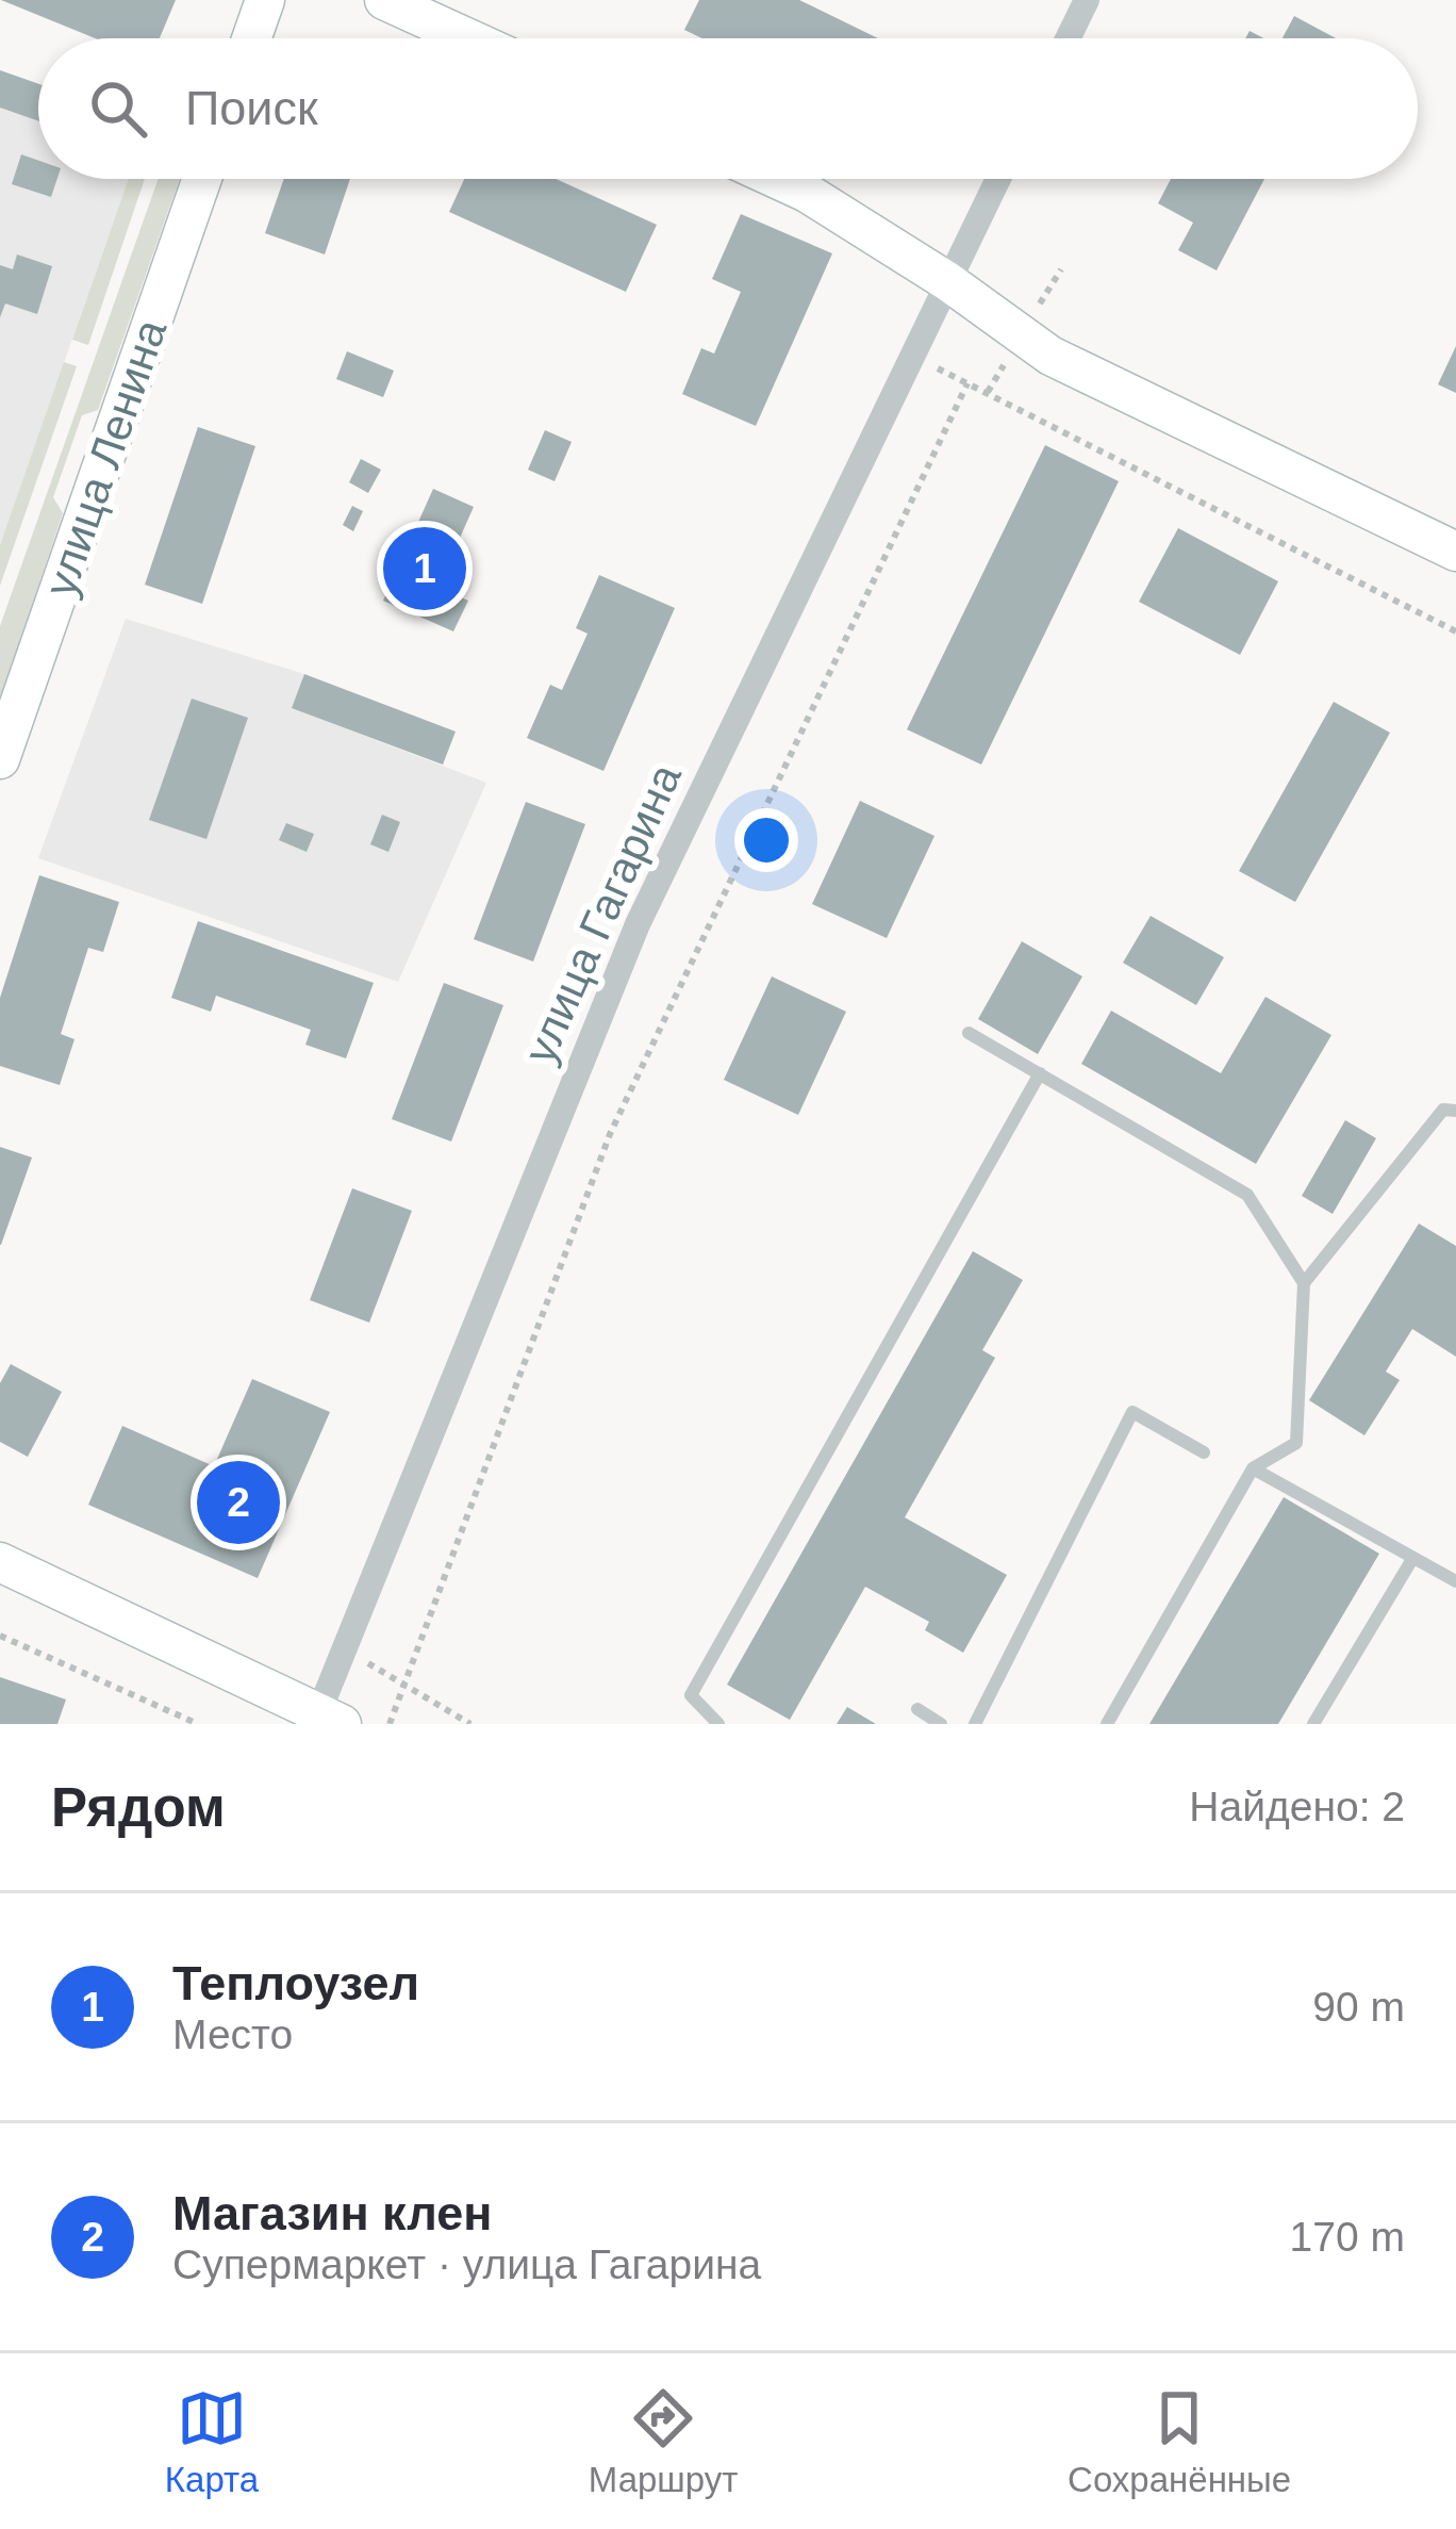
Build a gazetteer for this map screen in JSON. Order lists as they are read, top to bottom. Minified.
{"streets":{"main road":["улица Ленина"],"street":["улица Гагарина"]},"page":{"search":"Поиск","pins":["1","2"],"heading":["Рядом","Найдено: 2"],"list":[{"mark":"1","name":"Теплоузел","note":"Место","value":"90 m"},{"mark":"2","name":"Магазин клен","note":"Супермаркет · улица Гагарина","value":"170 m"}],"nav":["Карта","Маршрут","Сохранённые"]}}
